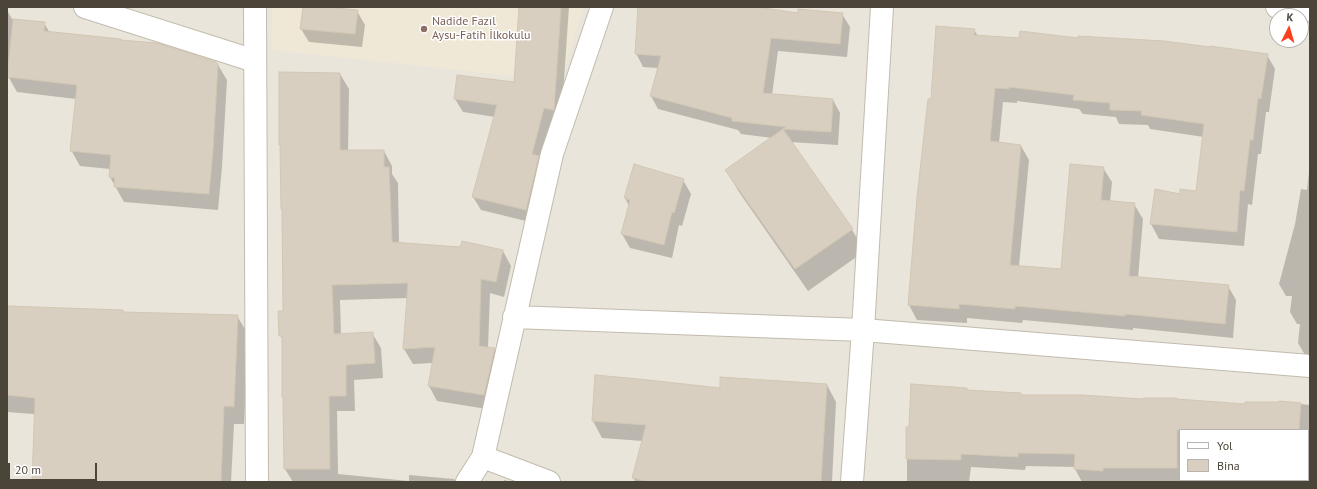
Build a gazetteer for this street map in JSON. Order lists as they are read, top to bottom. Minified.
{"places":["Nadide Fazıl Aysu-Fatih İlkokulu"],"legend":["Yol","Bina"],"scale_bar":"20 m","north":"top"}
